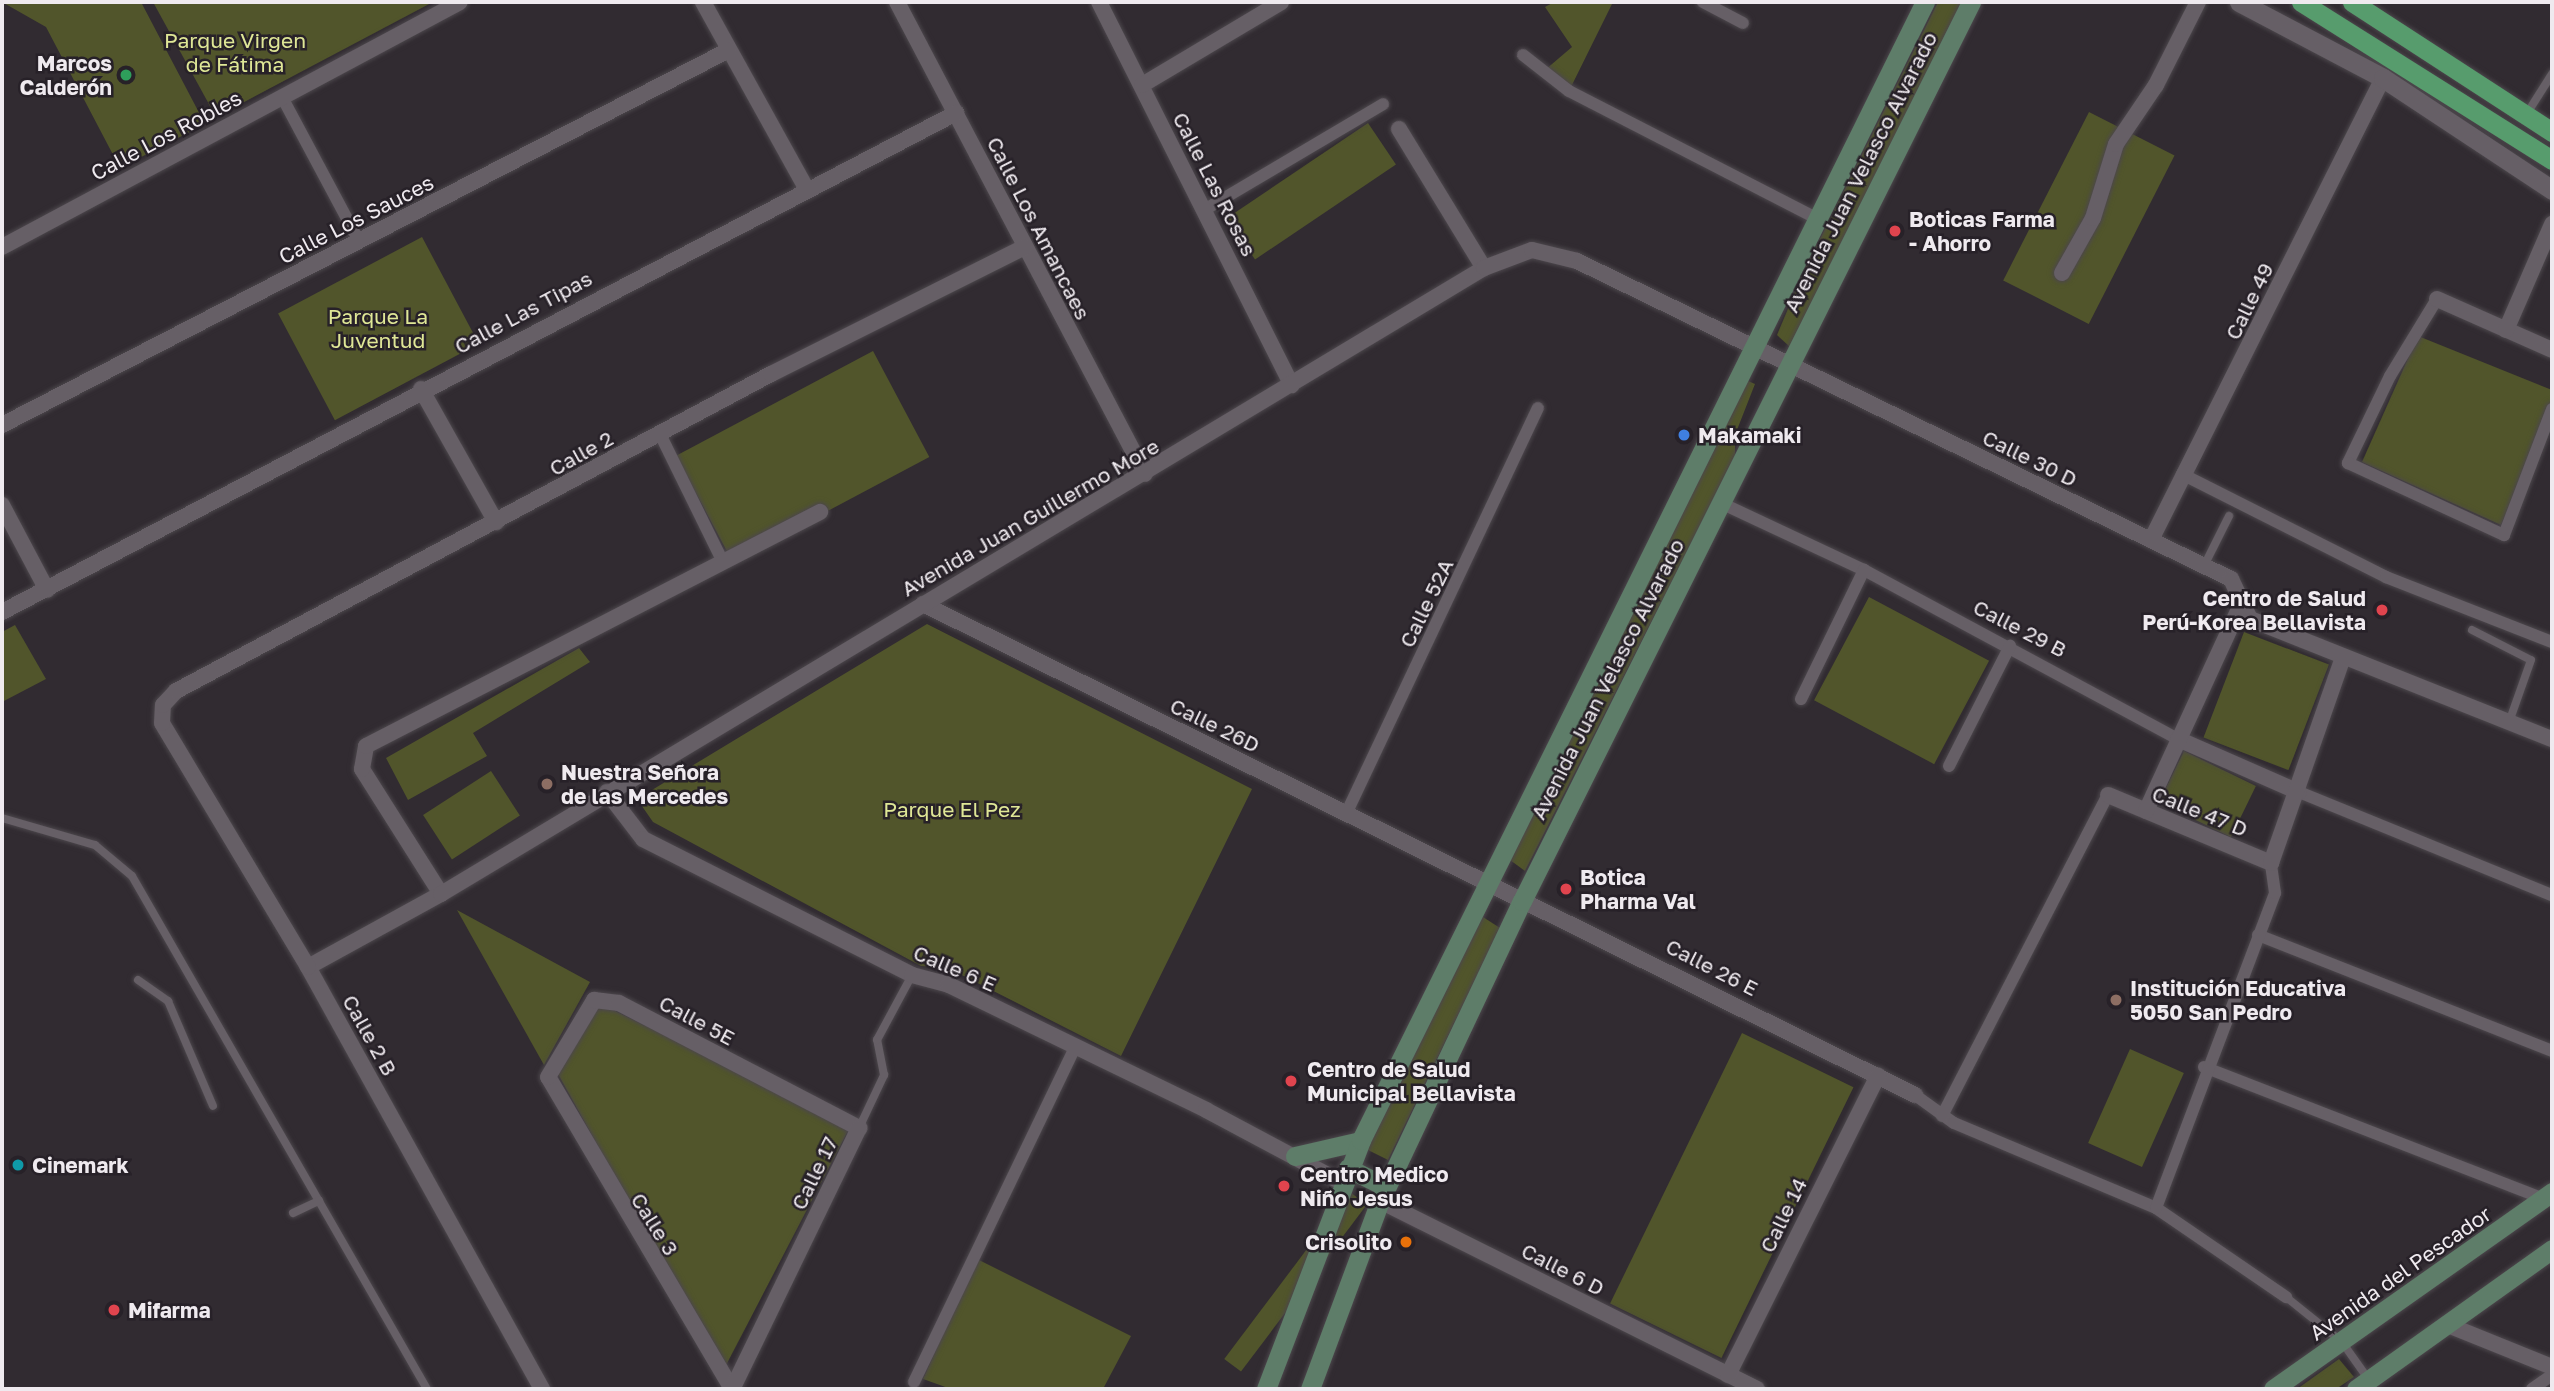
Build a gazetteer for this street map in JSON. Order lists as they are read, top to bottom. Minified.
{"streets":{"main road":["Avenida Juan Velasco Alvarado","Avenida del Pescador"],"street":["Calle Los Robles","Calle Las Rosas","Calle Los Sauces","Calle Los Amancaes","Calle 49","Calle Las Tipas","Calle 2","Calle 30 D","Avenida Juan Guillermo More","Calle 52A","Calle 29 B","Calle 26D","Calle 47 D","Calle 26 E","Calle 6 E","Calle 5E","Calle 2 B","Calle 17","Calle 14","Calle 3","Calle 6 D"]},"crossings":[["Avenida Juan Velasco Alvarado","Calle 30 D"],["Avenida Juan Velasco Alvarado","Avenida Juan Guillermo More"],["Avenida Juan Velasco Alvarado","Calle 29 B"],["Avenida Juan Velasco Alvarado","Calle 26D"],["Avenida Juan Velasco Alvarado","Calle 26 E"],["Avenida Juan Velasco Alvarado","Calle 6 E"],["Avenida Juan Velasco Alvarado","Calle 6 D"],["Calle Las Rosas","Avenida Juan Guillermo More"],["Calle Los Amancaes","Calle Las Tipas"],["Calle Los Amancaes","Calle 2"],["Calle Los Amancaes","Avenida Juan Guillermo More"],["Calle 49","Calle 30 D"],["Calle 2","Calle 2 B"],["Calle 30 D","Avenida Juan Guillermo More"],["Avenida Juan Guillermo More","Calle 26D"],["Avenida Juan Guillermo More","Calle 6 E"],["Avenida Juan Guillermo More","Calle 2 B"],["Calle 52A","Calle 26D"],["Calle 26D","Calle 26 E"],["Calle 26 E","Calle 14"],["Calle 6 E","Calle 17"],["Calle 5E","Calle 17"],["Calle 5E","Calle 3"],["Calle 17","Calle 3"],["Calle 14","Calle 6 D"]],"parks":["Parque Virgen de Fátima","Parque La Juventud","Parque El Pez"],"places":["Marcos Calderón","Boticas Farma - Ahorro","Makamaki","Centro de Salud Perú-Korea Bellavista","Nuestra Señora de las Mercedes","Botica Pharma Val","Institución Educativa 5050 San Pedro","Centro de Salud Municipal Bellavista","Cinemark","Centro Medico Niño Jesus","Crisolito","Mifarma"]}
